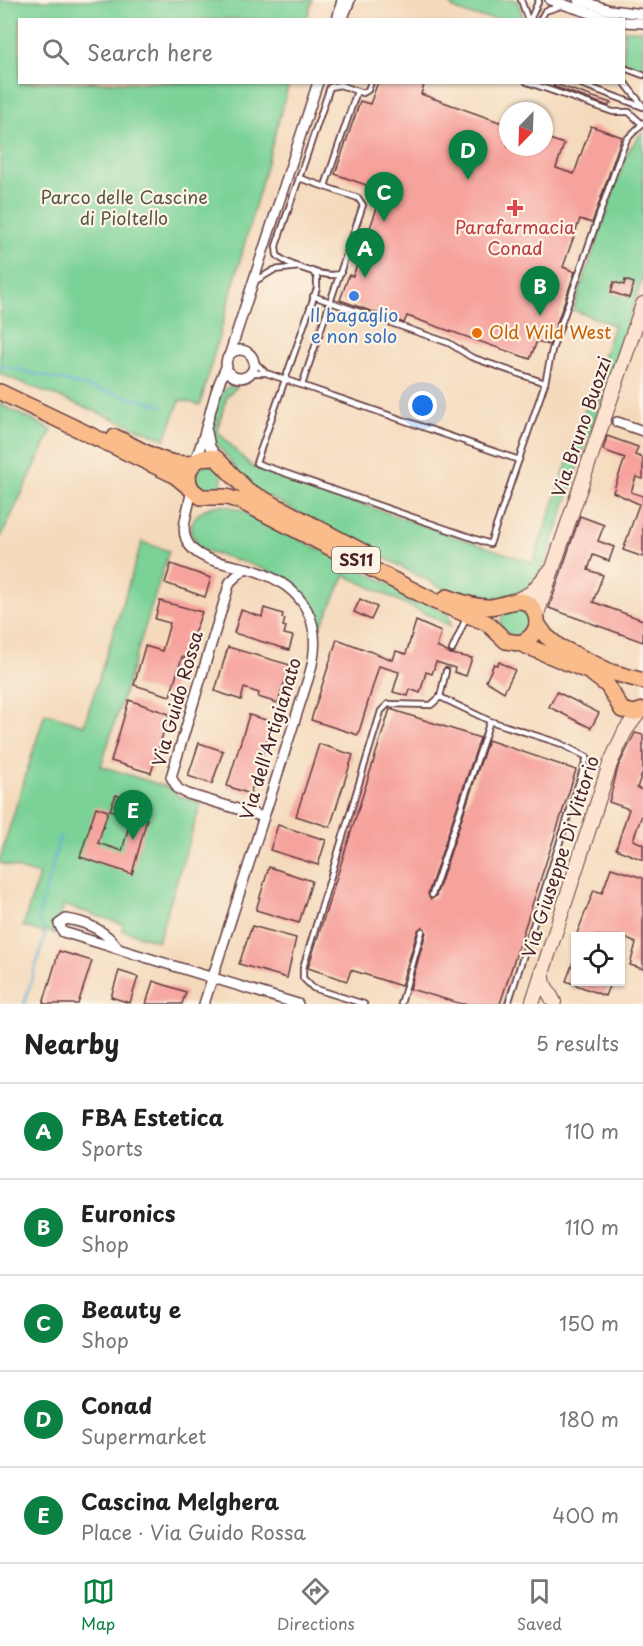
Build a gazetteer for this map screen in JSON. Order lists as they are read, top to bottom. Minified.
{"streets":{"main road":["SS11"],"street":["Via Bruno Buozzi","Via Guido Rossa","Via dell'Artigianato","Via Giuseppe Di Vittorio"]},"crossings":[["Via Bruno Buozzi","SS11"],["SS11","Via dell'Artigianato"],["SS11","Via Giuseppe Di Vittorio"],["Via Guido Rossa","Via dell'Artigianato"]],"parks":["Parco delle Cascine di Pioltello"],"places":{"health":["Parafarmacia Conad"],"other":["Il bagaglio e non solo","Old Wild West"]},"north":"bottom left","page":{"search":"Search here","pins":["D","C","A","B","E"],"heading":["Nearby","5 results"],"list":[{"mark":"A","name":"FBA Estetica","note":"Sports","value":"110 m"},{"mark":"B","name":"Euronics","note":"Shop","value":"110 m"},{"mark":"C","name":"Beauty e","note":"Shop","value":"150 m"},{"mark":"D","name":"Conad","note":"Supermarket","value":"180 m"},{"mark":"E","name":"Cascina Melghera","note":"Place · Via Guido Rossa","value":"400 m"}],"nav":["Map","Directions","Saved"]}}
